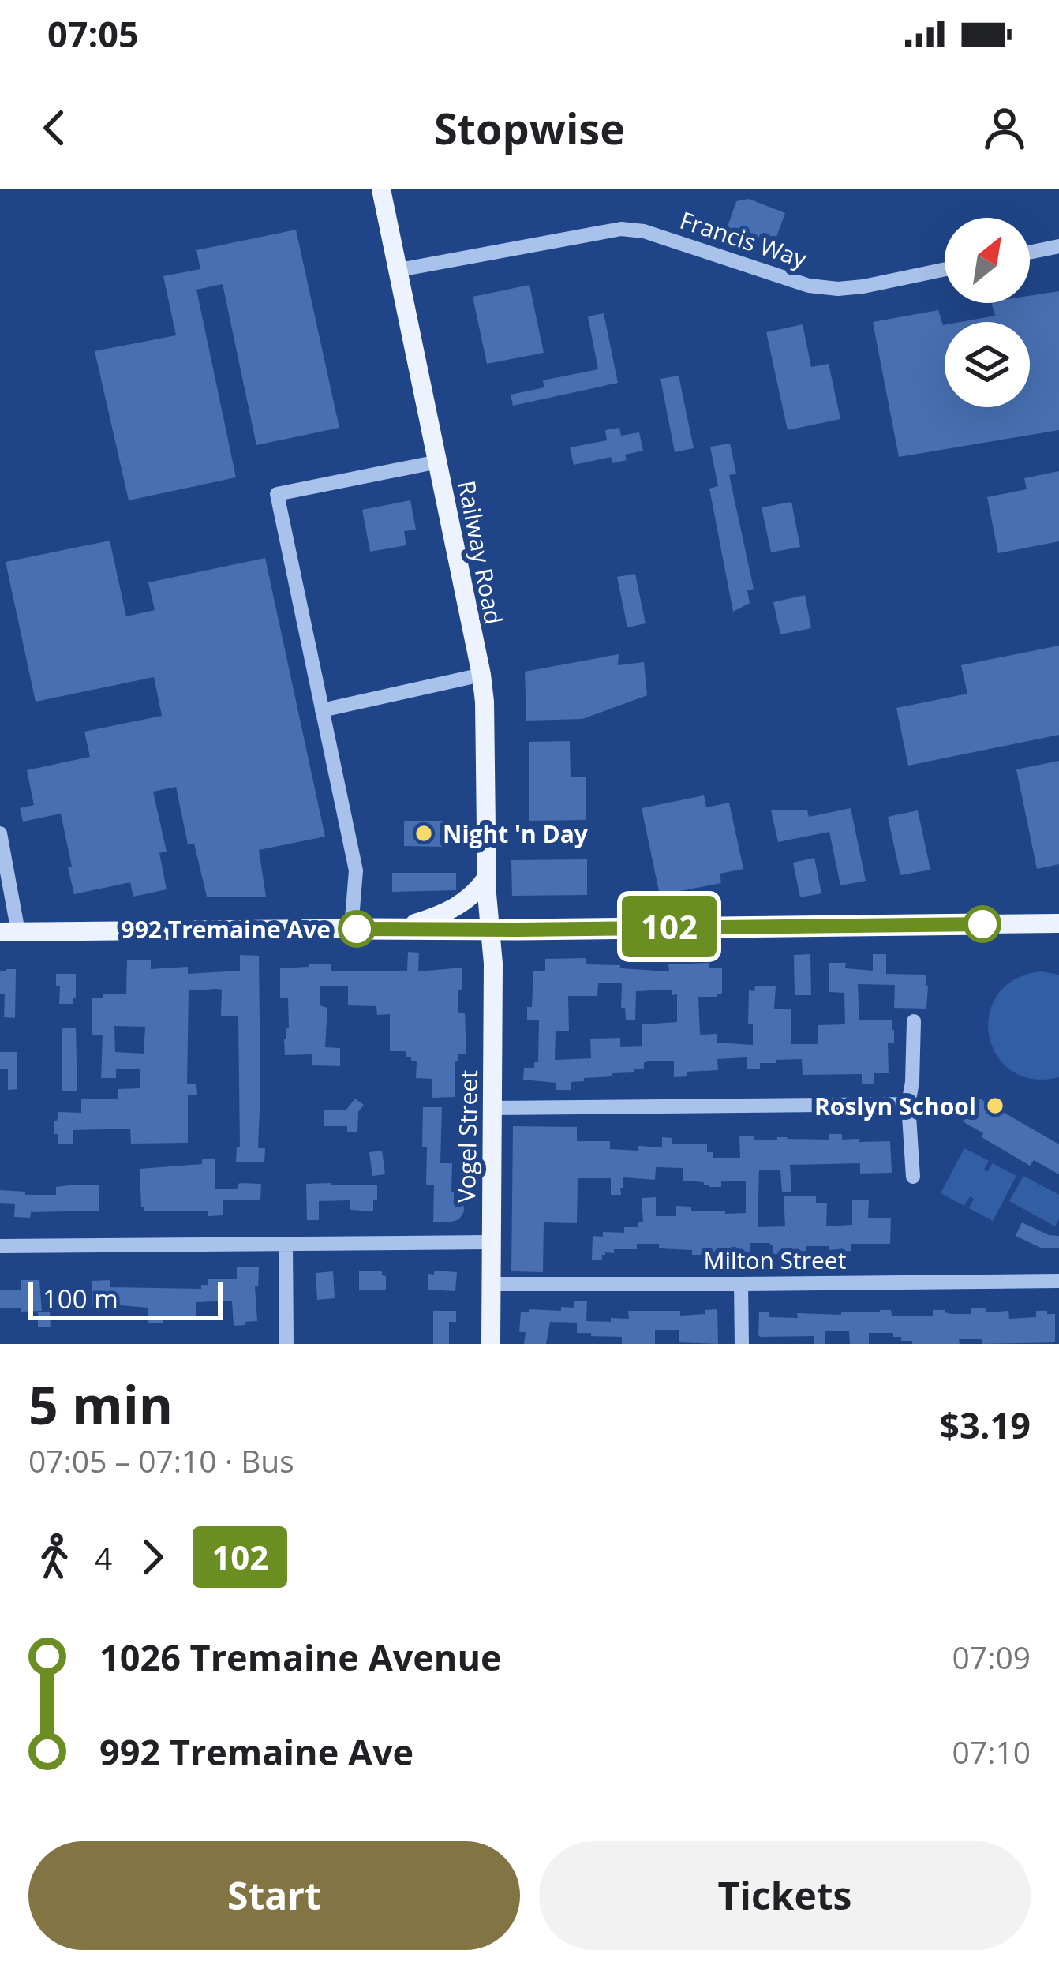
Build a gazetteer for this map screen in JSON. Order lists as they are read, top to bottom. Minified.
{"streets":{"main road":["Railway Road","Vogel Street"],"street":["Francis Way","Milton Street"]},"crossings":[["Francis Way","Railway Road"],["Railway Road","Vogel Street"],["Vogel Street","Milton Street"]],"places":["Night 'n Day","992 Tremaine Ave","Roslyn School"],"lines":["bus line 102"],"scale_bar":"100 m","north":"top right","page":{"status":"07:05","header":"Stopwise","on_map":"102","scale":"100 m","heading":["5 min","07:05 – 07:10 · Bus","$3.19"],"legs":["4","102"],"list":[{"name":"1026 Tremaine Avenue","value":"07:09"},{"name":"992 Tremaine Ave","value":"07:10"}],"buttons":["Start","Tickets"]}}
